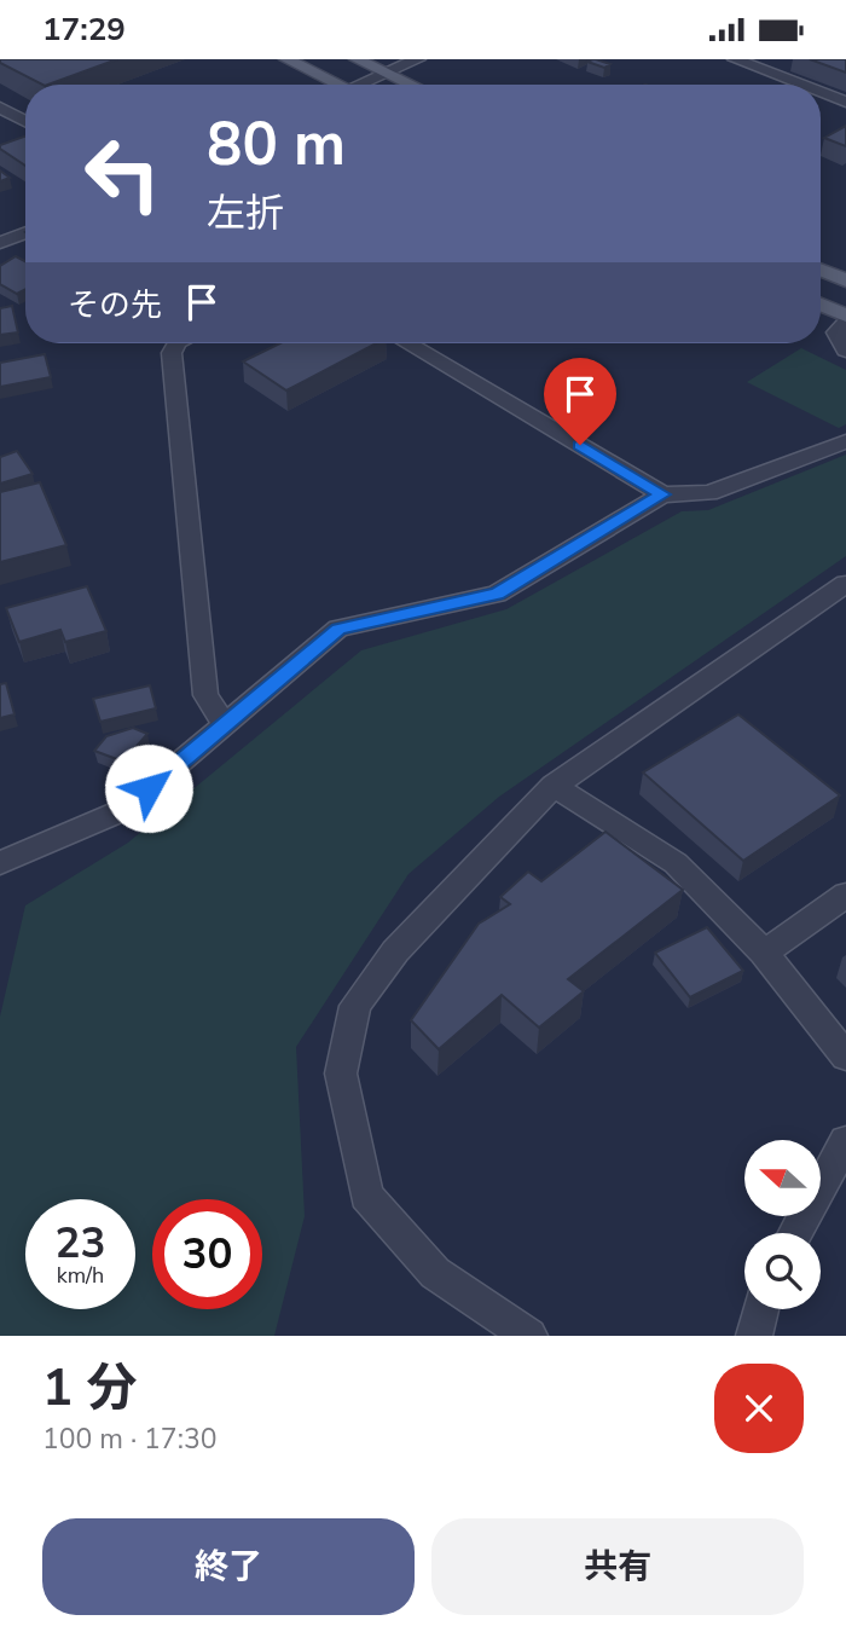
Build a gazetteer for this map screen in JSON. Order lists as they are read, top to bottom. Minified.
{"north":"left","page":{"status":"17:29","turn":["80 m","左折"],"then":"その先","speed":"23 km/h","limit":"30","heading":["1 分","100 m · 17:30"],"buttons":["終了","共有"]}}
